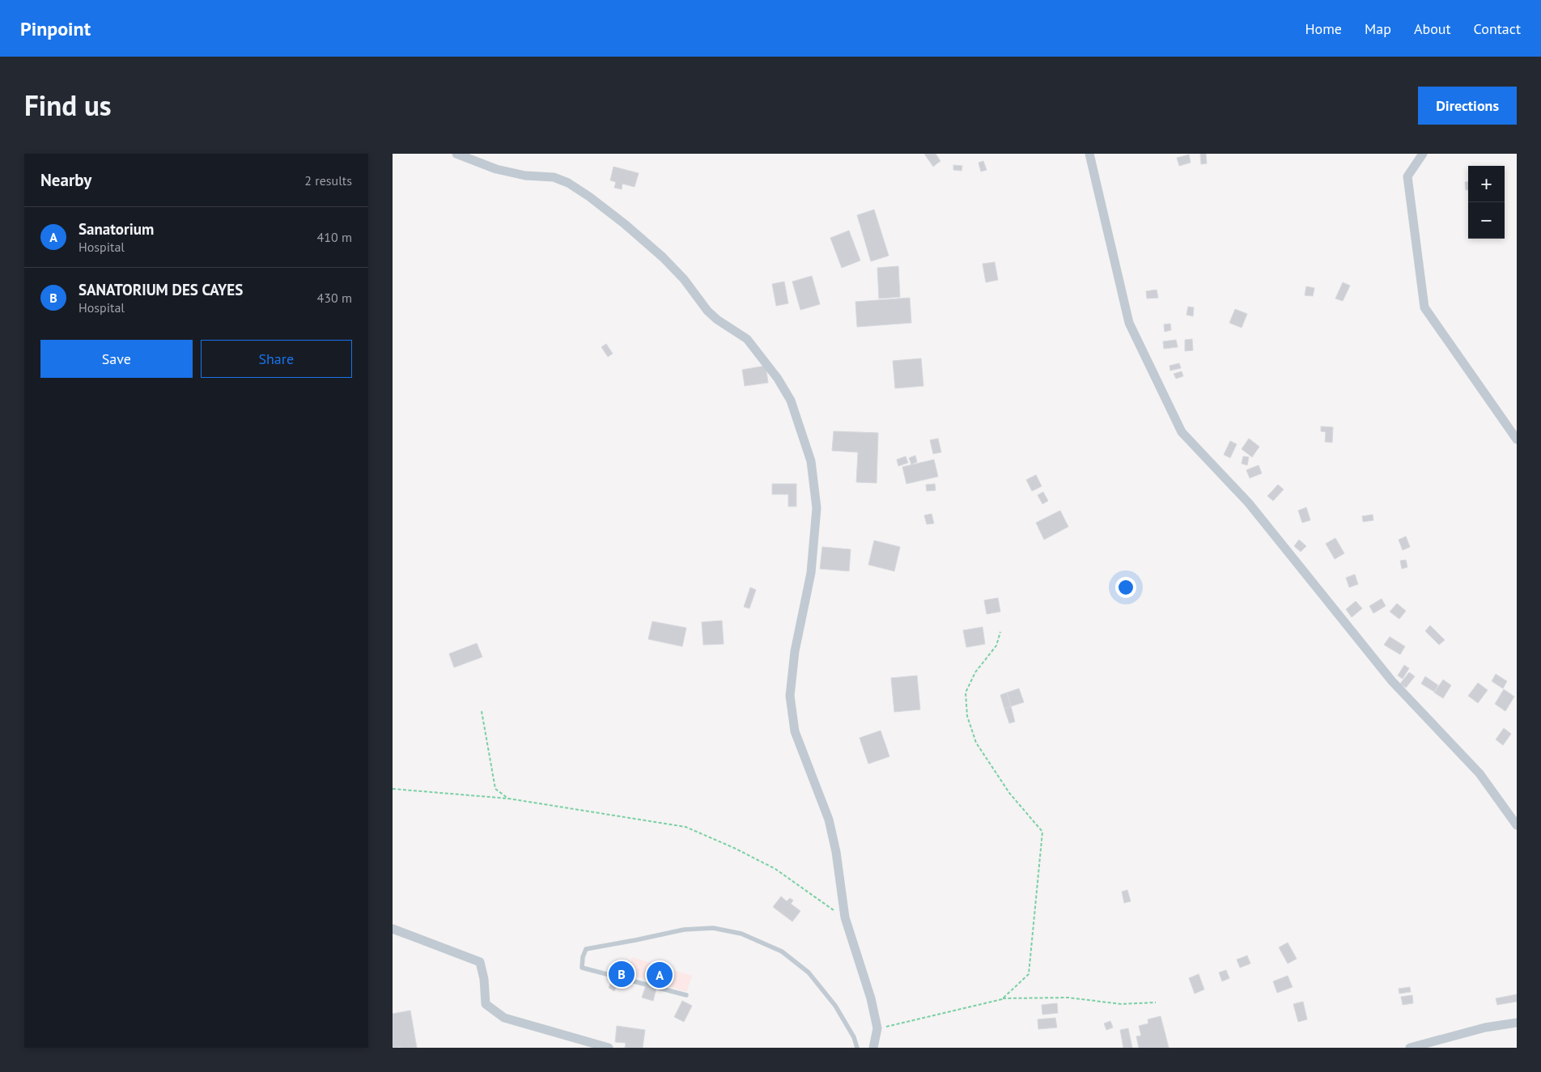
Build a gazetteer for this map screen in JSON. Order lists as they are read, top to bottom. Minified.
{"page":{"header":"Pinpoint","nav":["Home","Map","About","Contact"],"title":"Find us","buttons":["Directions",["Save","Share"]],"heading":["Nearby","2 results"],"map_buttons":["+","−"],"list":[{"mark":"A","name":"Sanatorium","note":"Hospital","value":"410 m"},{"mark":"B","name":"SANATORIUM DES CAYES","note":"Hospital","value":"430 m"}],"pins":["B","A"]}}
